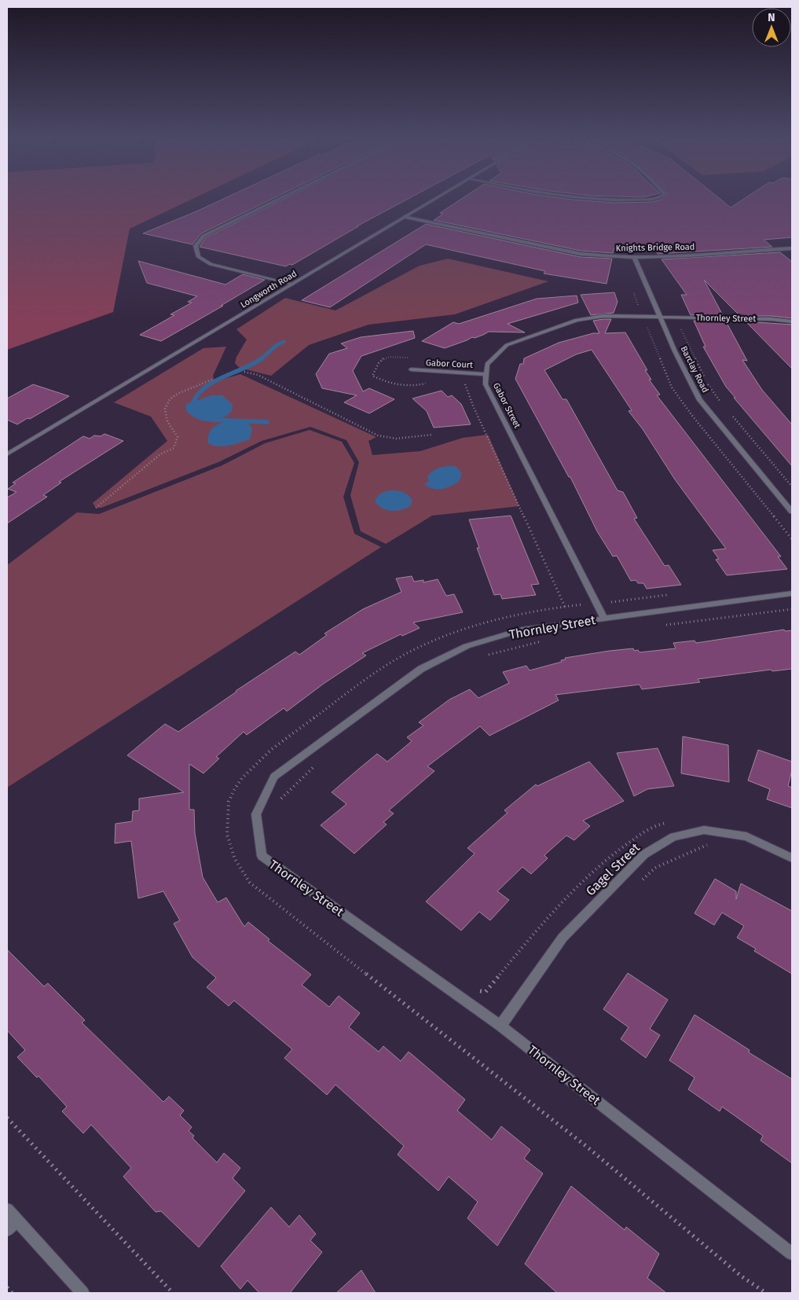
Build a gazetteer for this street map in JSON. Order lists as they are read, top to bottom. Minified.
{"streets":{"street":["Knights Bridge Road","Longworth Road","Thornley Street","Gabor Court","Barclay Road","Gabor Street","Gagel Street"]},"crossings":[["Knights Bridge Road","Longworth Road"],["Knights Bridge Road","Barclay Road"],["Thornley Street","Barclay Road"],["Thornley Street","Gabor Street"],["Thornley Street","Gagel Street"],["Gabor Court","Gabor Street"],["Barclay Road","Gabor Street"]],"north":"top"}
